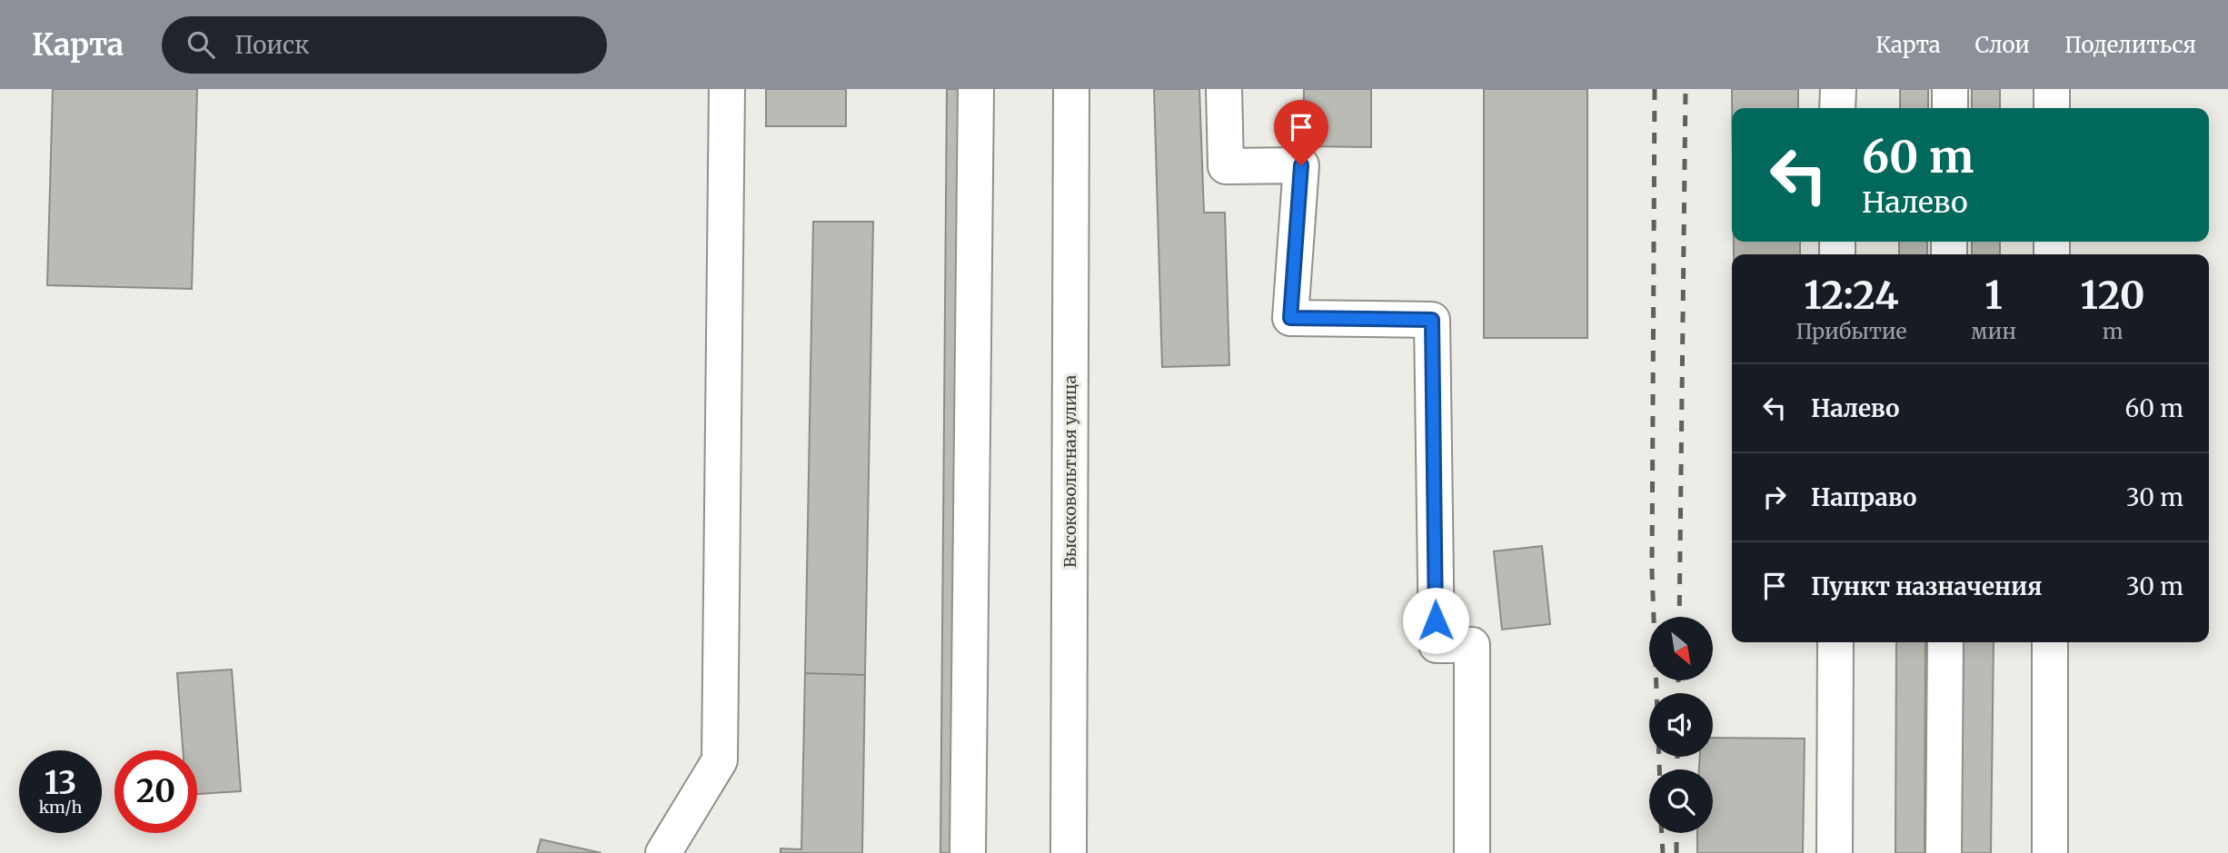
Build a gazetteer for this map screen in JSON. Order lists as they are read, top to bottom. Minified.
{"streets":{"street":["Высоковольтная улица"]},"north":"bottom right","page":{"header":"Карта","search":"Поиск","nav":["Карта","Слои","Поделиться"],"turn":["60 m","Налево"],"eta":["12:24","Прибытие","1","мин","120","m"],"list":[{"name":"Налево","value":"60 m"},{"name":"Направо","value":"30 m"},{"name":"Пункт назначения","value":"30 m"}],"speed":"13 km/h","limit":"20"}}
